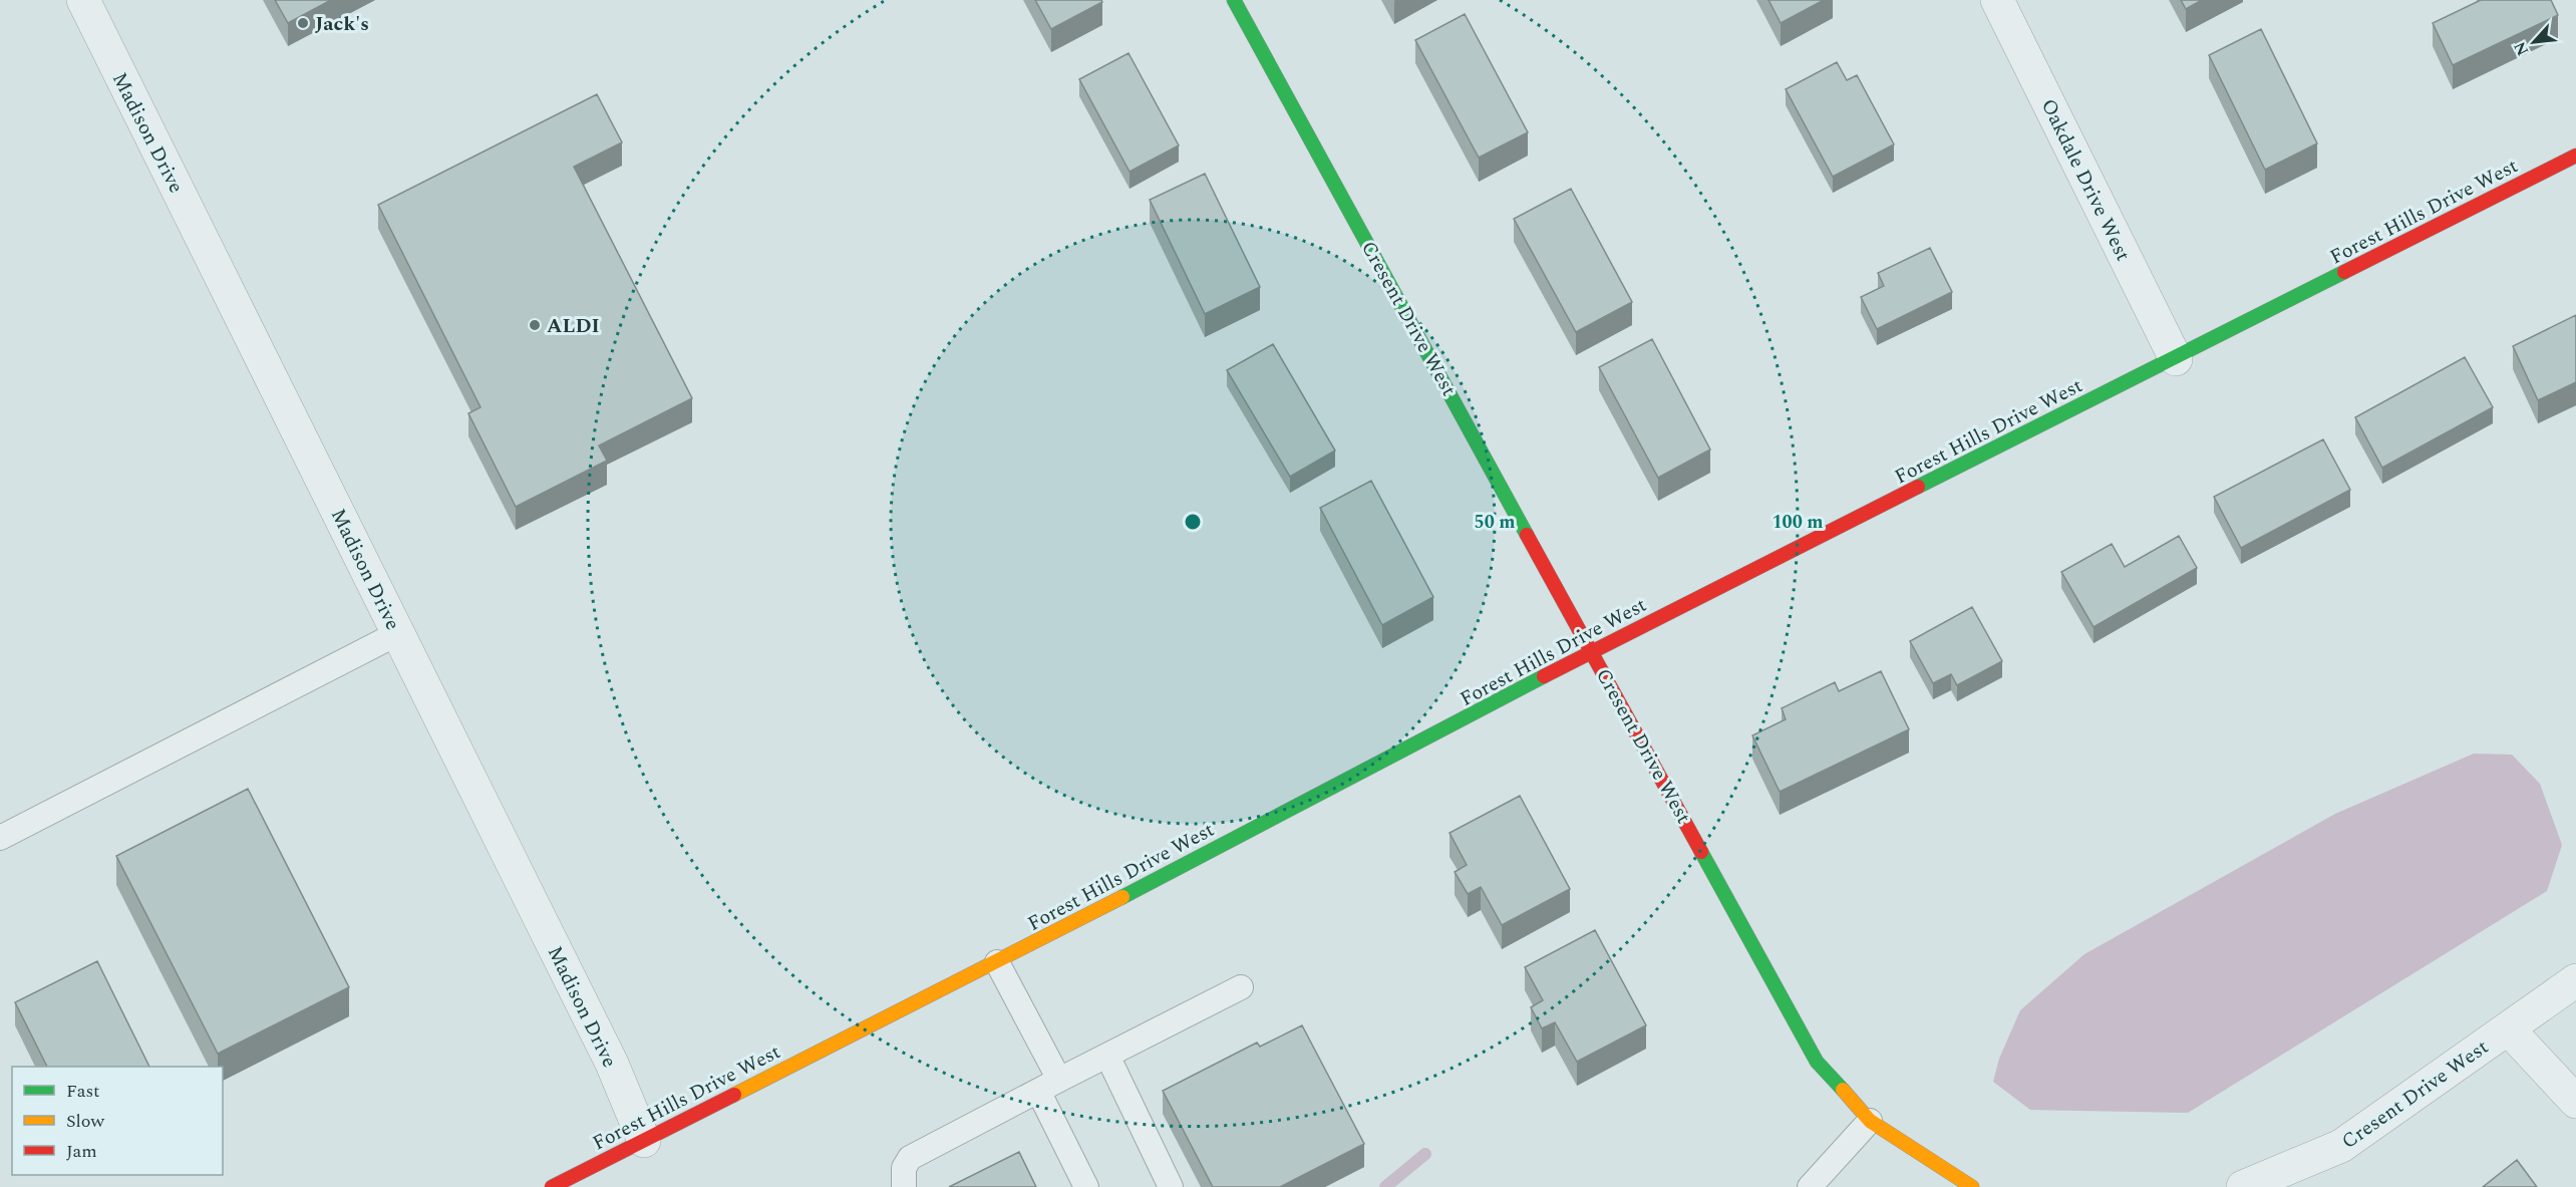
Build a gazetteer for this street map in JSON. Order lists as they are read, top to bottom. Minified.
{"streets":{"main road":["Forest Hills Drive West","Cresent Drive West"],"street":["Madison Drive","Oakdale Drive West"]},"crossings":[["Madison Drive","Forest Hills Drive West"],["Oakdale Drive West","Forest Hills Drive West"],["Forest Hills Drive West","Cresent Drive West"]],"places":["Jack's","ALDI"],"legend":["Fast","Slow","Jam"],"north":"bottom left","rings":["50 m","100 m"]}
